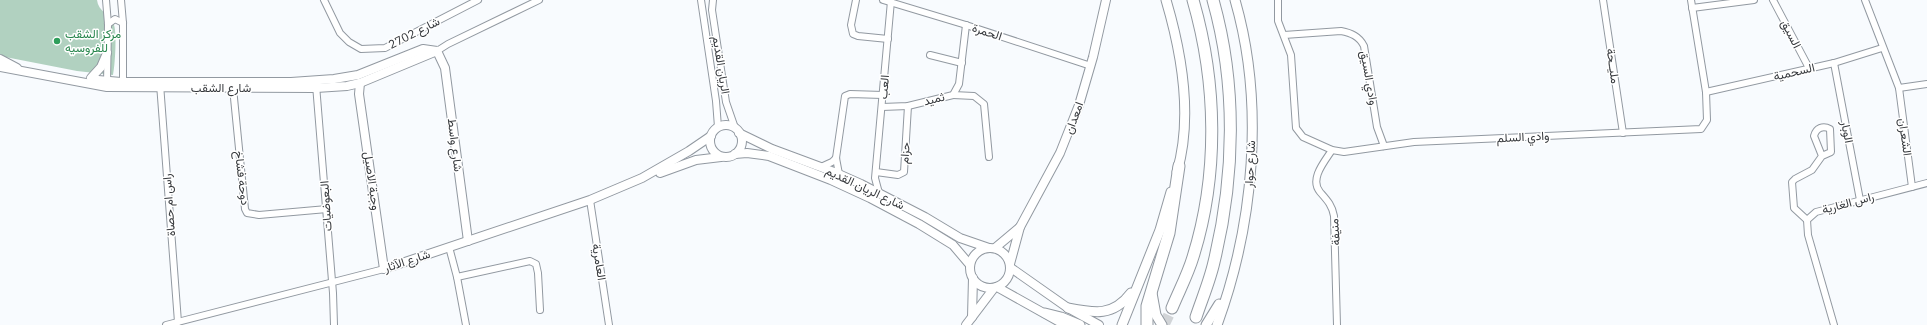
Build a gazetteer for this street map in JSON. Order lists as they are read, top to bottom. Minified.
{"streets":{"highway":["شارع حوار"],"street":["الحمرة","شارع 2702","السيق","الريان القديم","مليــحة","السحمية","وادي السيق","العب","شارع الشقب","ثميد","امعدان","الوبار","وادي السلم","الشعران","شارع واسط","حزام","دوحة فشاخ","وجبة الاصيل","شارع الريان القديم","راس الغارية","راس ام حصاة","البعوضيات","منيفة","شارع الآثار","العامرية"]},"crossings":[["الحمرة","العب"],["الحمرة","ثميد"],["الحمرة","امعدان"],["السيق","السحمية"],["الريان القديم","شارع الريان القديم"],["الريان القديم","شارع الآثار"],["مليــحة","وادي السلم"],["السحمية","الوبار"],["السحمية","وادي السلم"],["السحمية","الشعران"],["وادي السيق","وادي السلم"],["العب","ثميد"],["العب","حزام"],["العب","شارع الريان القديم"],["شارع الشقب","شارع واسط"],["شارع الشقب","دوحة فشاخ"],["شارع الشقب","وجبة الاصيل"],["شارع الشقب","راس ام حصاة"],["شارع الشقب","البعوضيات"],["ثميد","حزام"],["امعدان","شارع الريان القديم"],["الوبار","راس الغارية"],["وادي السلم","منيفة"],["الشعران","راس الغارية"],["شارع واسط","شارع الآثار"],["دوحة فشاخ","البعوضيات"],["وجبة الاصيل","شارع الآثار"],["شارع الريان القديم","شارع الآثار"],["راس ام حصاة","شارع الآثار"],["البعوضيات","شارع الآثار"],["شارع الآثار","العامرية"]],"places":["مركز الشقب للفروسيه"]}
